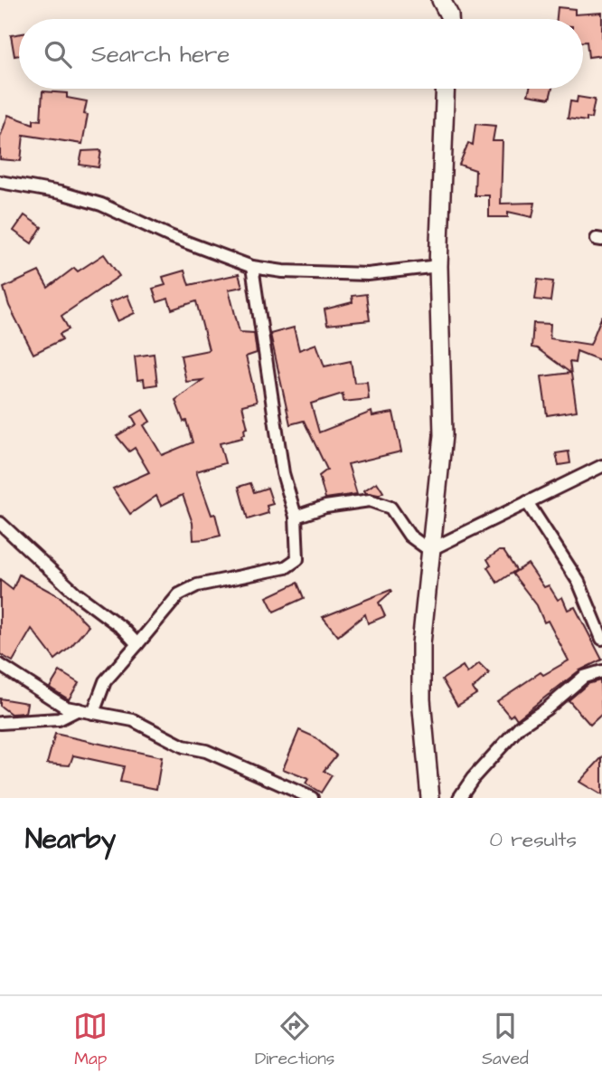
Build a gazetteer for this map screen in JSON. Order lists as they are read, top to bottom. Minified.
{"page":{"search":"Search here","heading":["Nearby","0 results"],"nav":["Map","Directions","Saved"]}}
